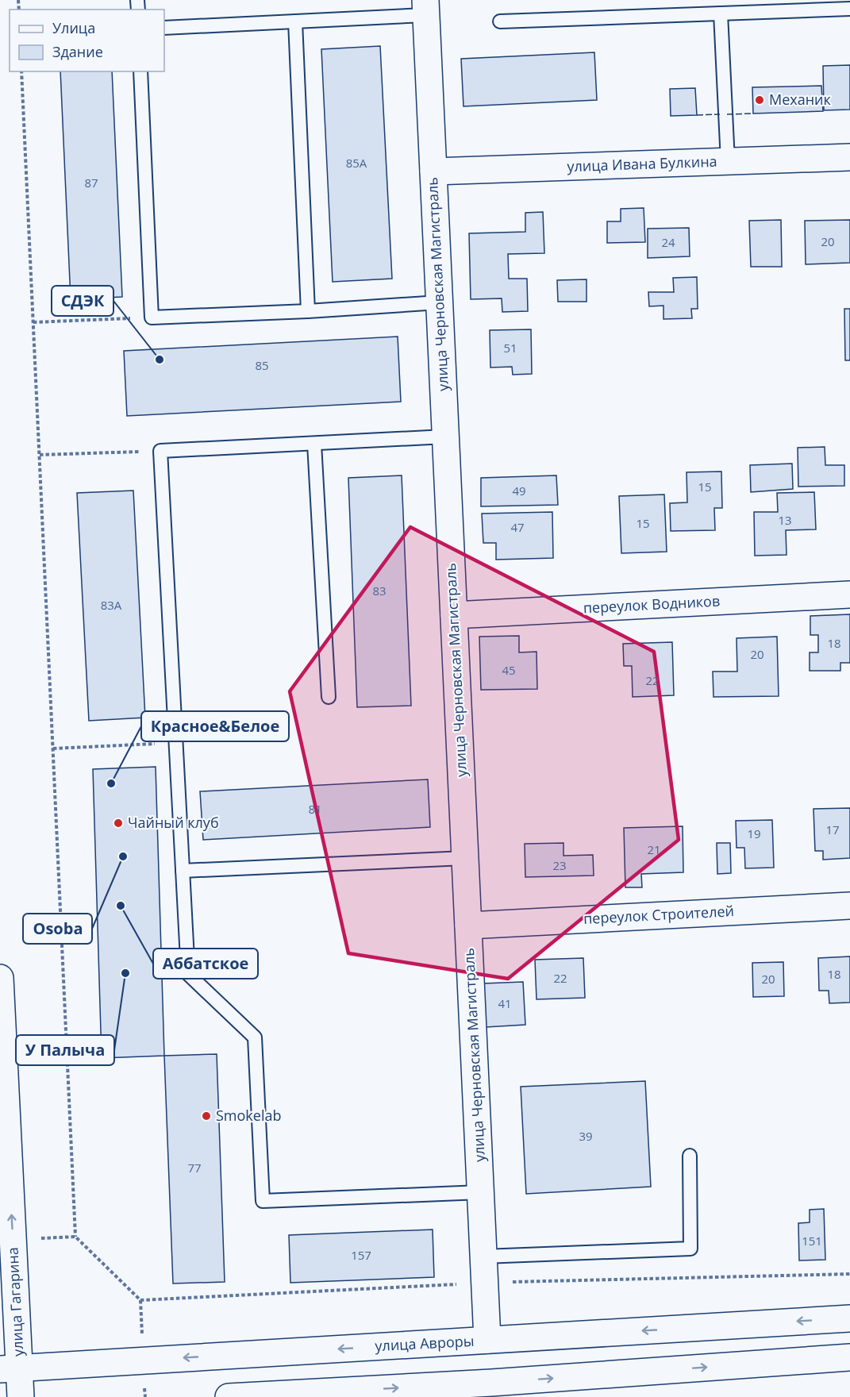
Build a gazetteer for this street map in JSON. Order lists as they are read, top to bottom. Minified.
{"streets":{"street":["улица Ивана Булкина","улица Черновская Магистраль","переулок Водников","переулок Строителей","улица Гагарина","улица Авроры"]},"crossings":[["улица Ивана Булкина","улица Черновская Магистраль"],["улица Черновская Магистраль","переулок Водников"],["улица Черновская Магистраль","переулок Строителей"],["улица Черновская Магистраль","улица Авроры"],["улица Гагарина","улица Авроры"]],"one_way":["улица Гагарина"],"places":["Механик","СДЭК","Красное&Белое","Чайный клуб","Osoba","Аббатское","У Палыча","Smokelab"],"house_numbers":["85А","87","20","24","51","85","15","49","13","15","47","83","83А","18","20","45","22","81","17","19","21","23","18","22","20","41","39","77","151","157"],"legend":["Улица","Здание"]}
